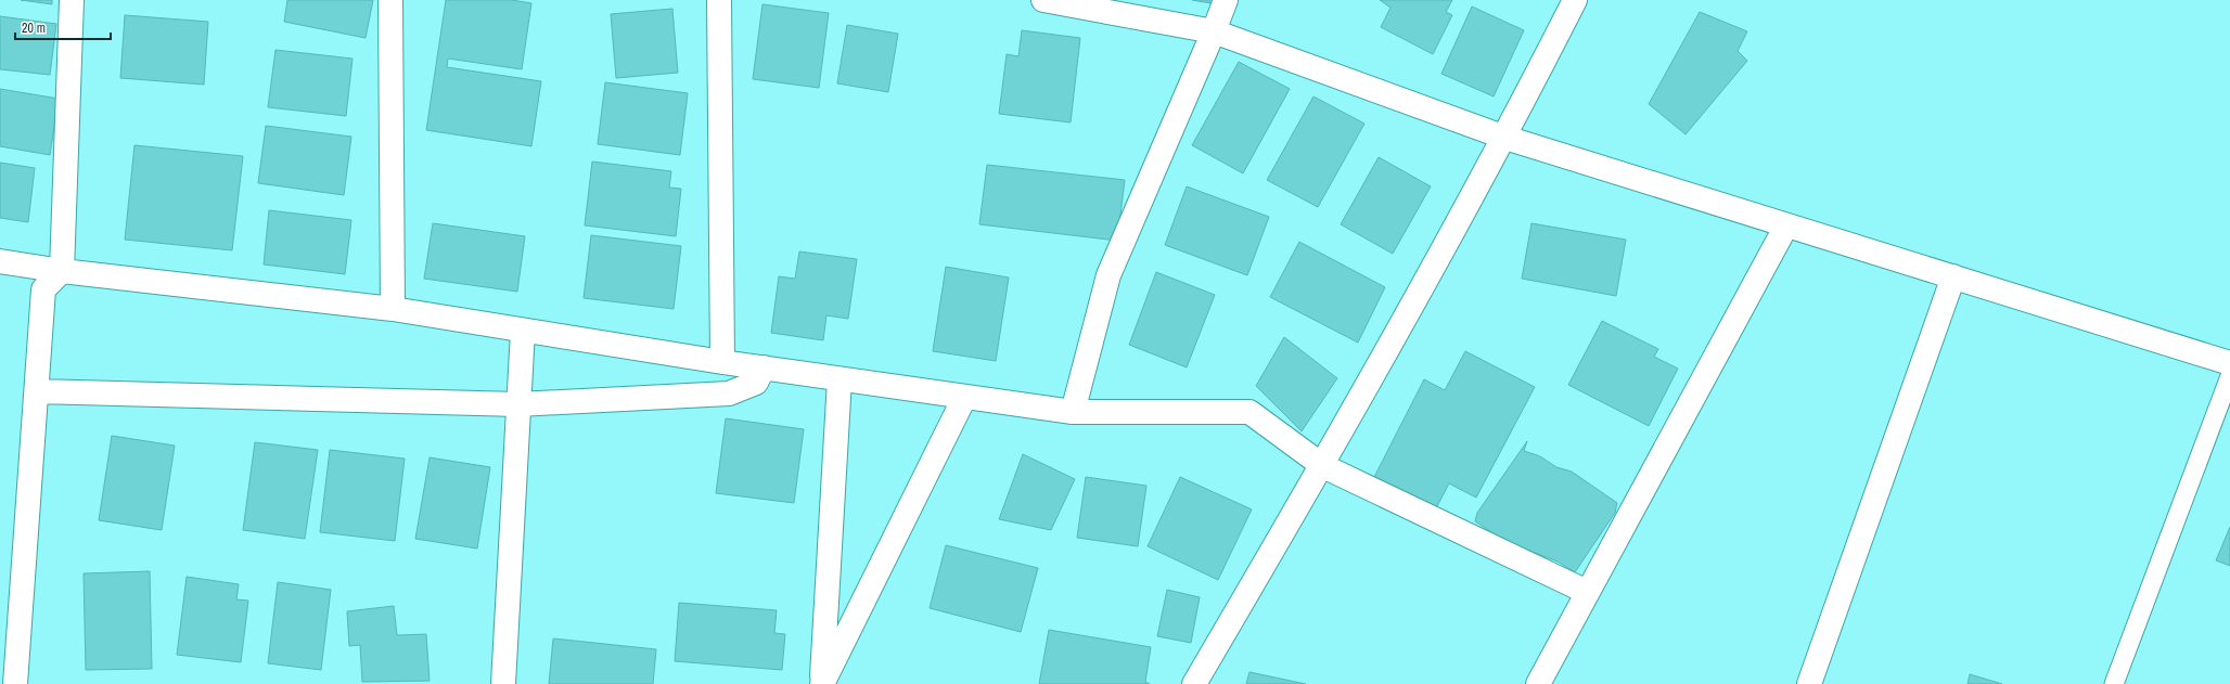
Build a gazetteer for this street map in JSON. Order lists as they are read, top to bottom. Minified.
{"scale_bar":"20 m"}
